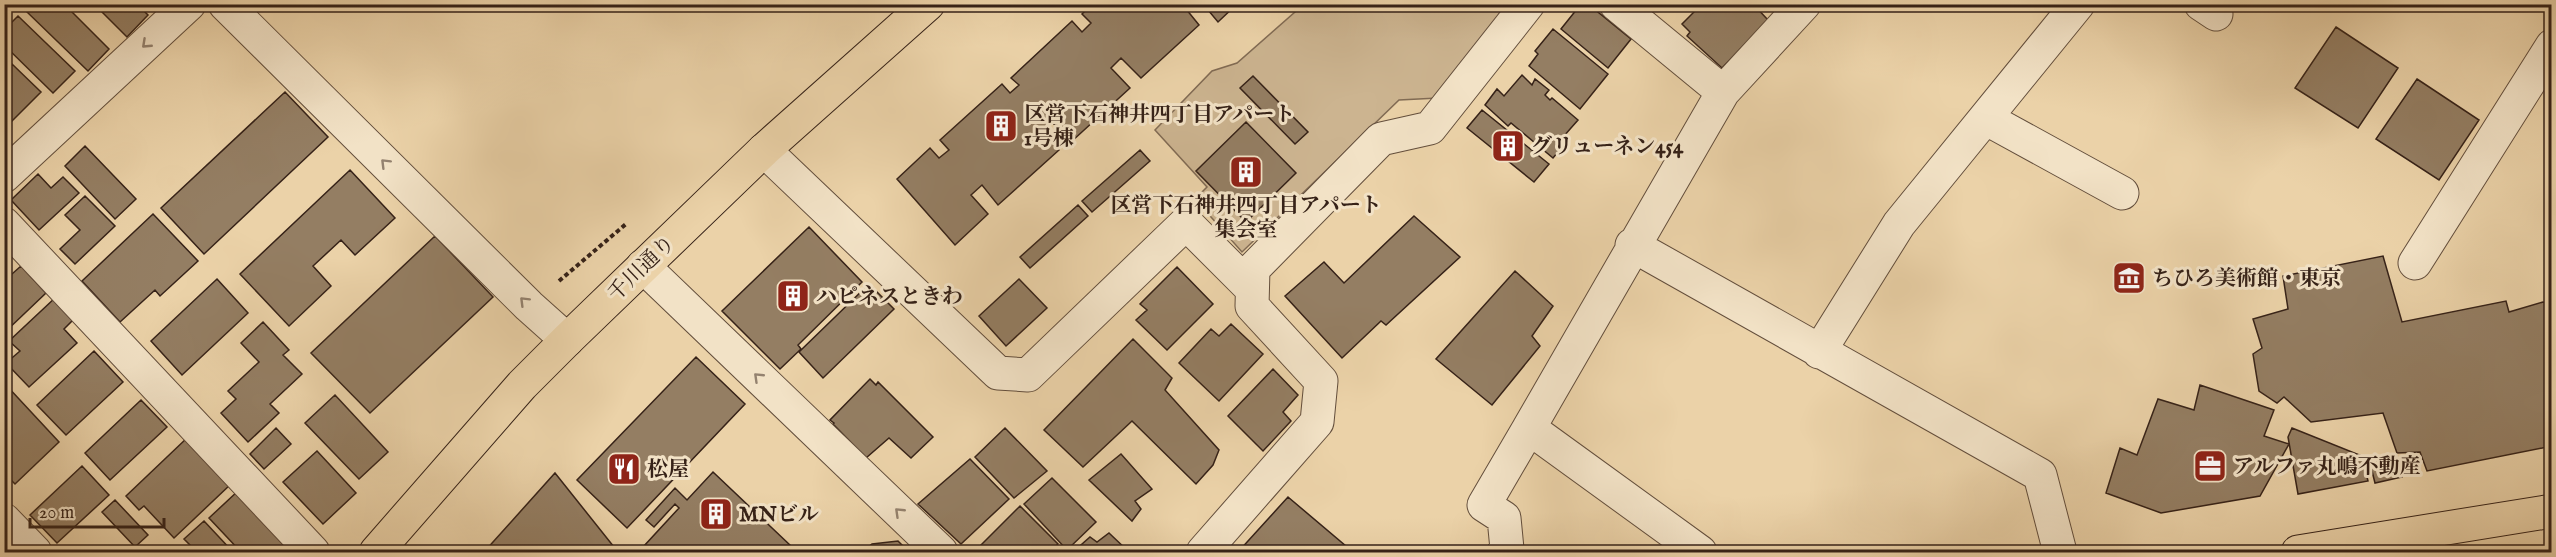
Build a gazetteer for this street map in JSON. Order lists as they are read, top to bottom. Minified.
{"streets":{"main road":["千川通り"]},"places":{"building":["区営下石神井四丁目アパート 1号棟","グリューネン454","区営下石神井四丁目アパート 集会室","ハピネスときわ","MNビル"],"museum":["ちひろ美術館・東京"],"office":["アルファ丸嶋不動産"],"restaurant":["松屋"]},"scale_bar":"20 m"}
